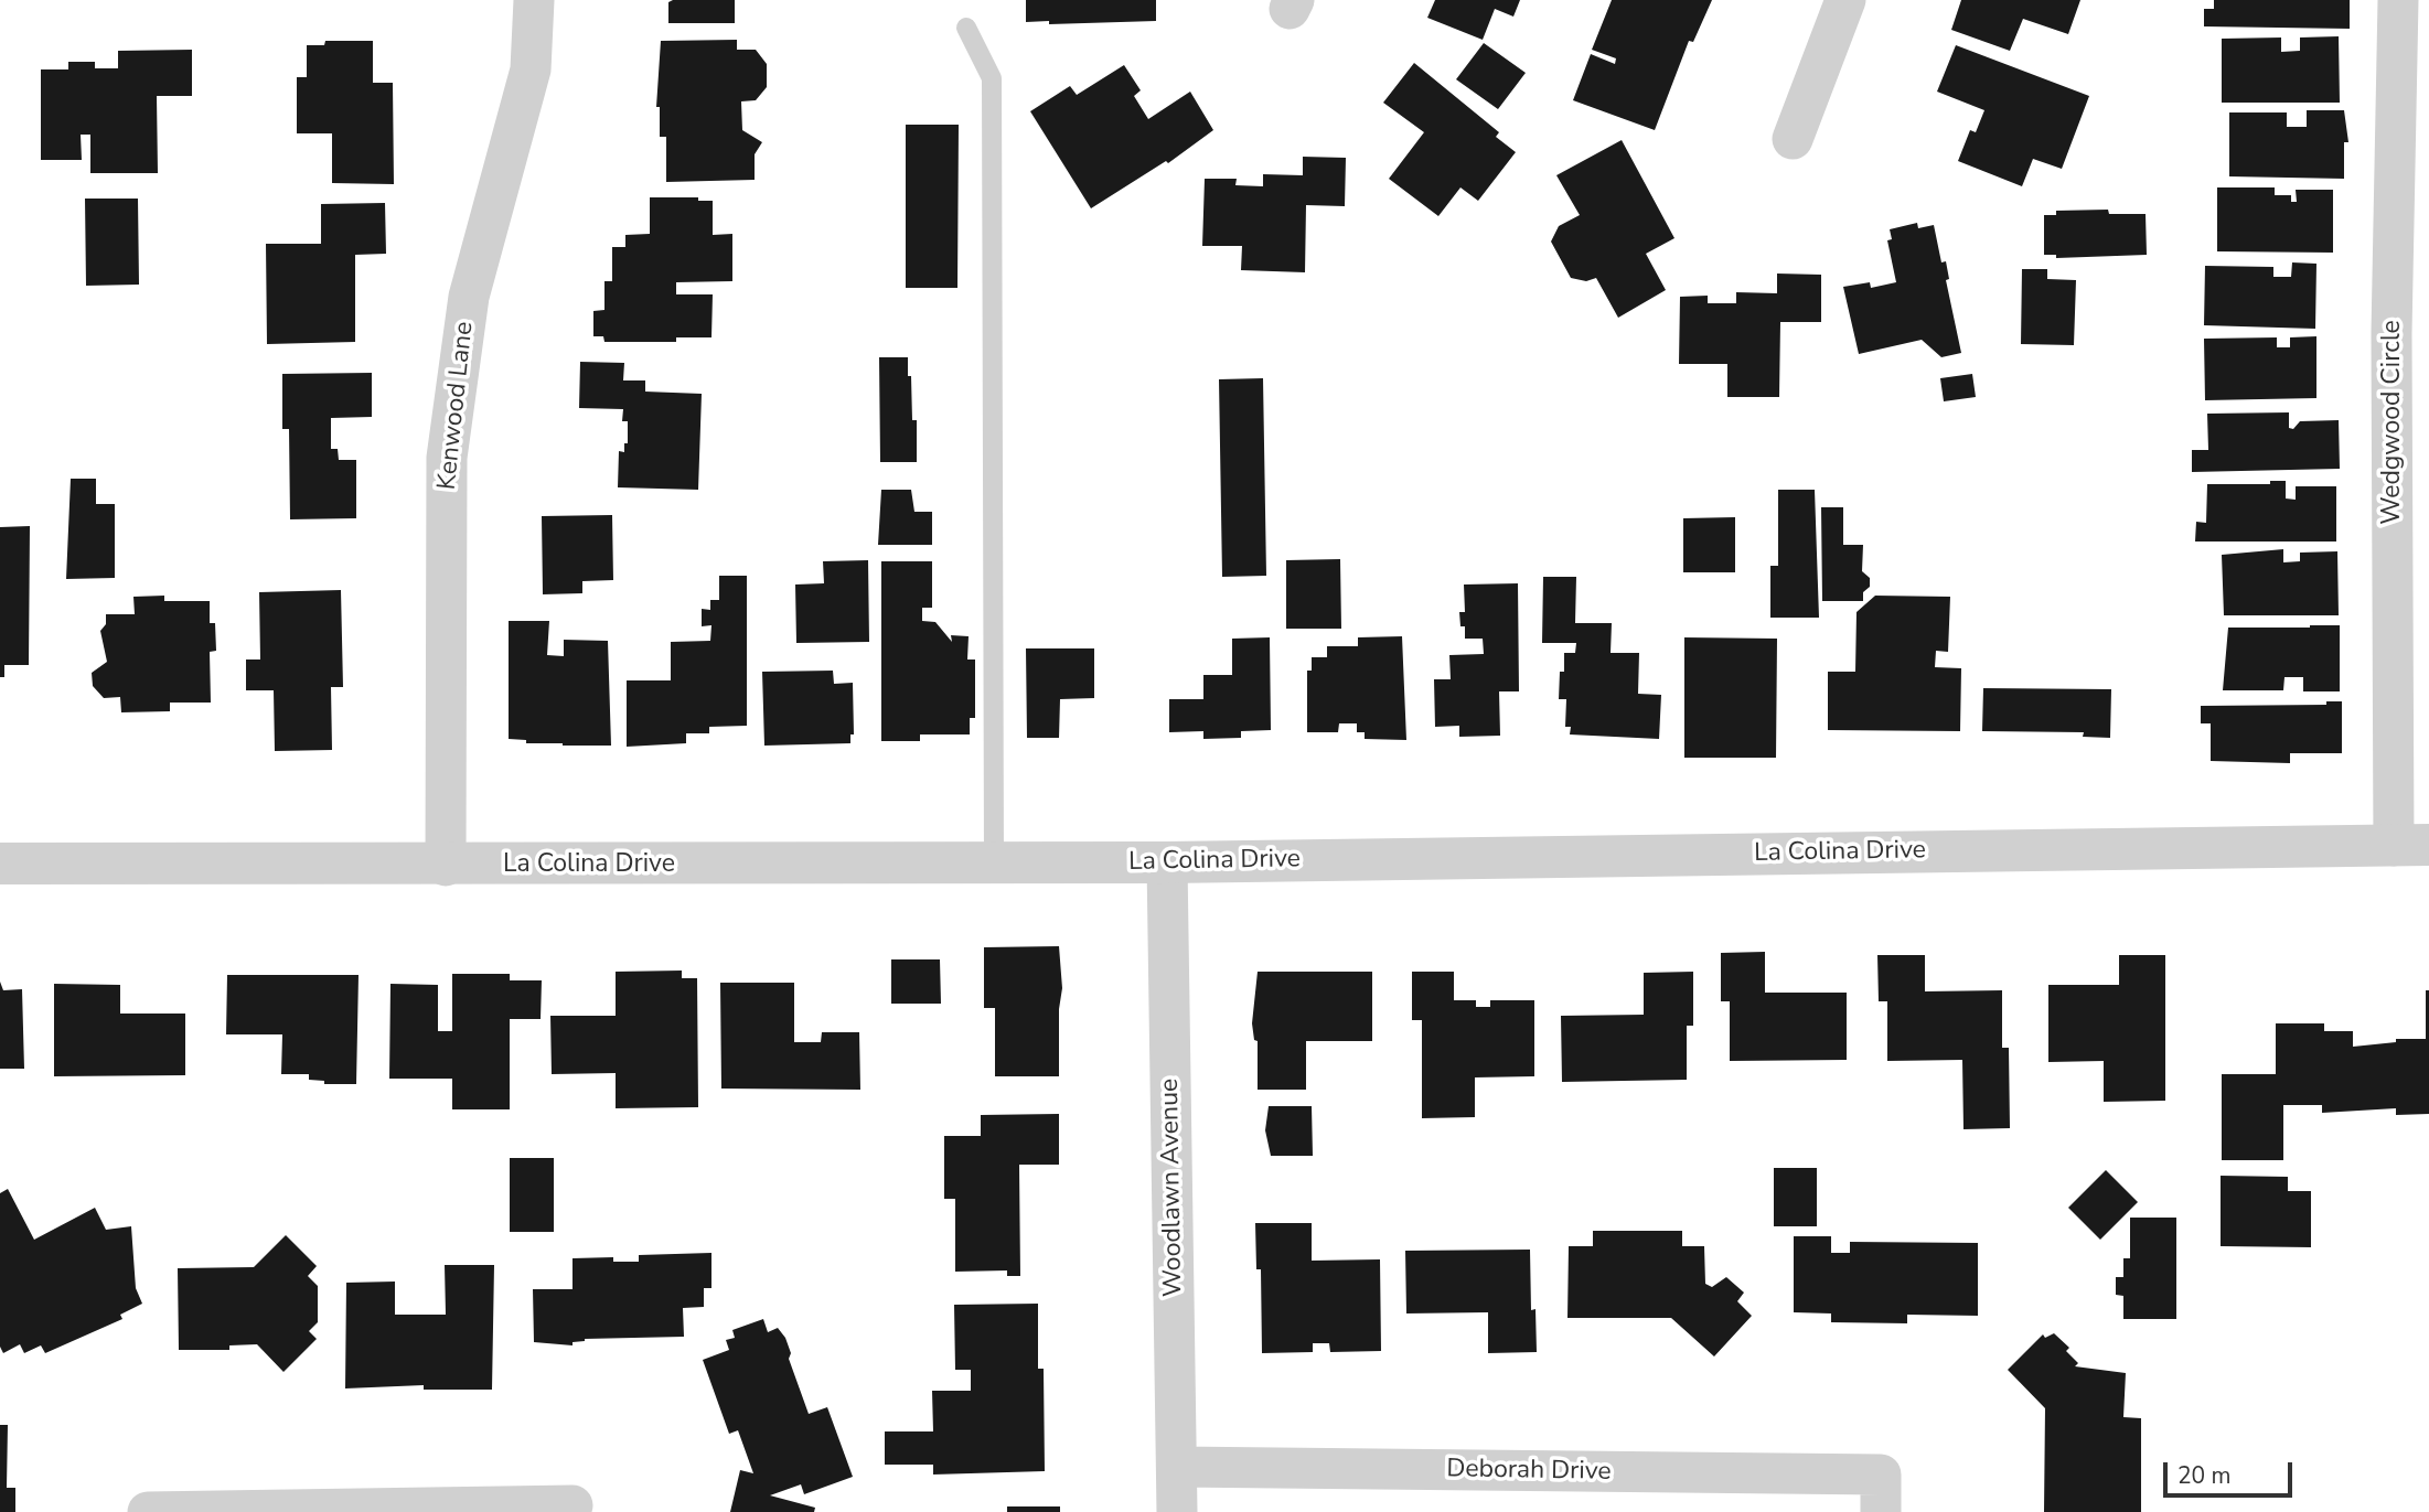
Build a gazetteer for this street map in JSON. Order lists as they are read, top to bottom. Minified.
{"streets":{"street":["Kenwood Lane","Wedgwood Circle","La Colina Drive","Woodlawn Avenue","Deborah Drive"]},"crossings":[["Kenwood Lane","La Colina Drive"],["Wedgwood Circle","La Colina Drive"],["La Colina Drive","Woodlawn Avenue"],["Woodlawn Avenue","Deborah Drive"]],"scale_bar":"20 m"}
